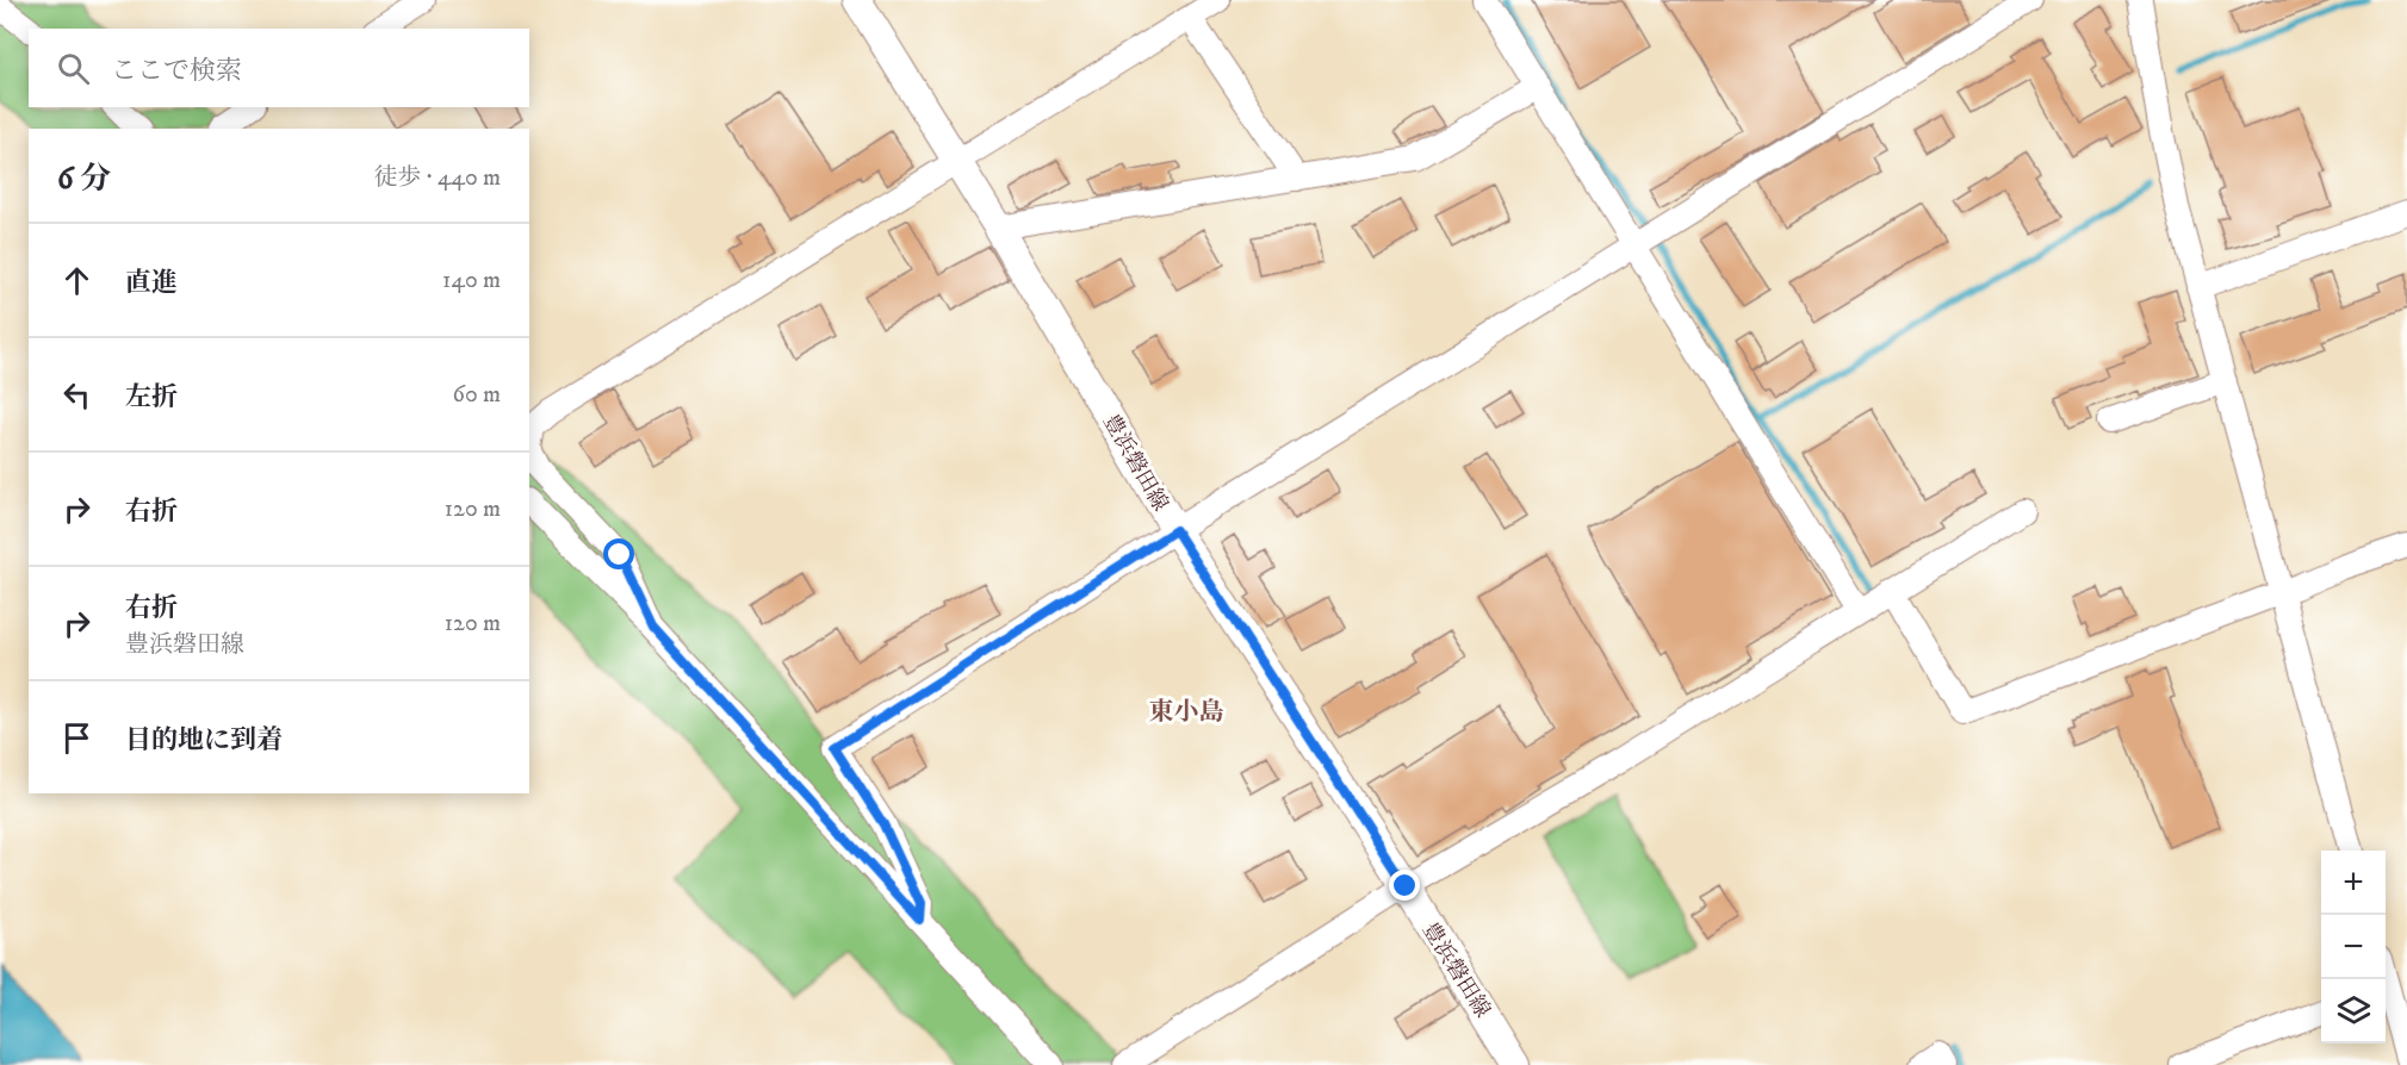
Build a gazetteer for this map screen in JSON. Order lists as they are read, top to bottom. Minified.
{"streets":{"main road":["豊浜磐田線"]},"districts":["東小島"],"page":{"search":"ここで検索","heading":["6 分","徒歩 · 440 m"],"list":[["直進","140 m"],["左折","60 m"],["右折","120 m"],["右折","豊浜磐田線","120 m"],"目的地に到着"],"map_buttons":["+","−"]}}
